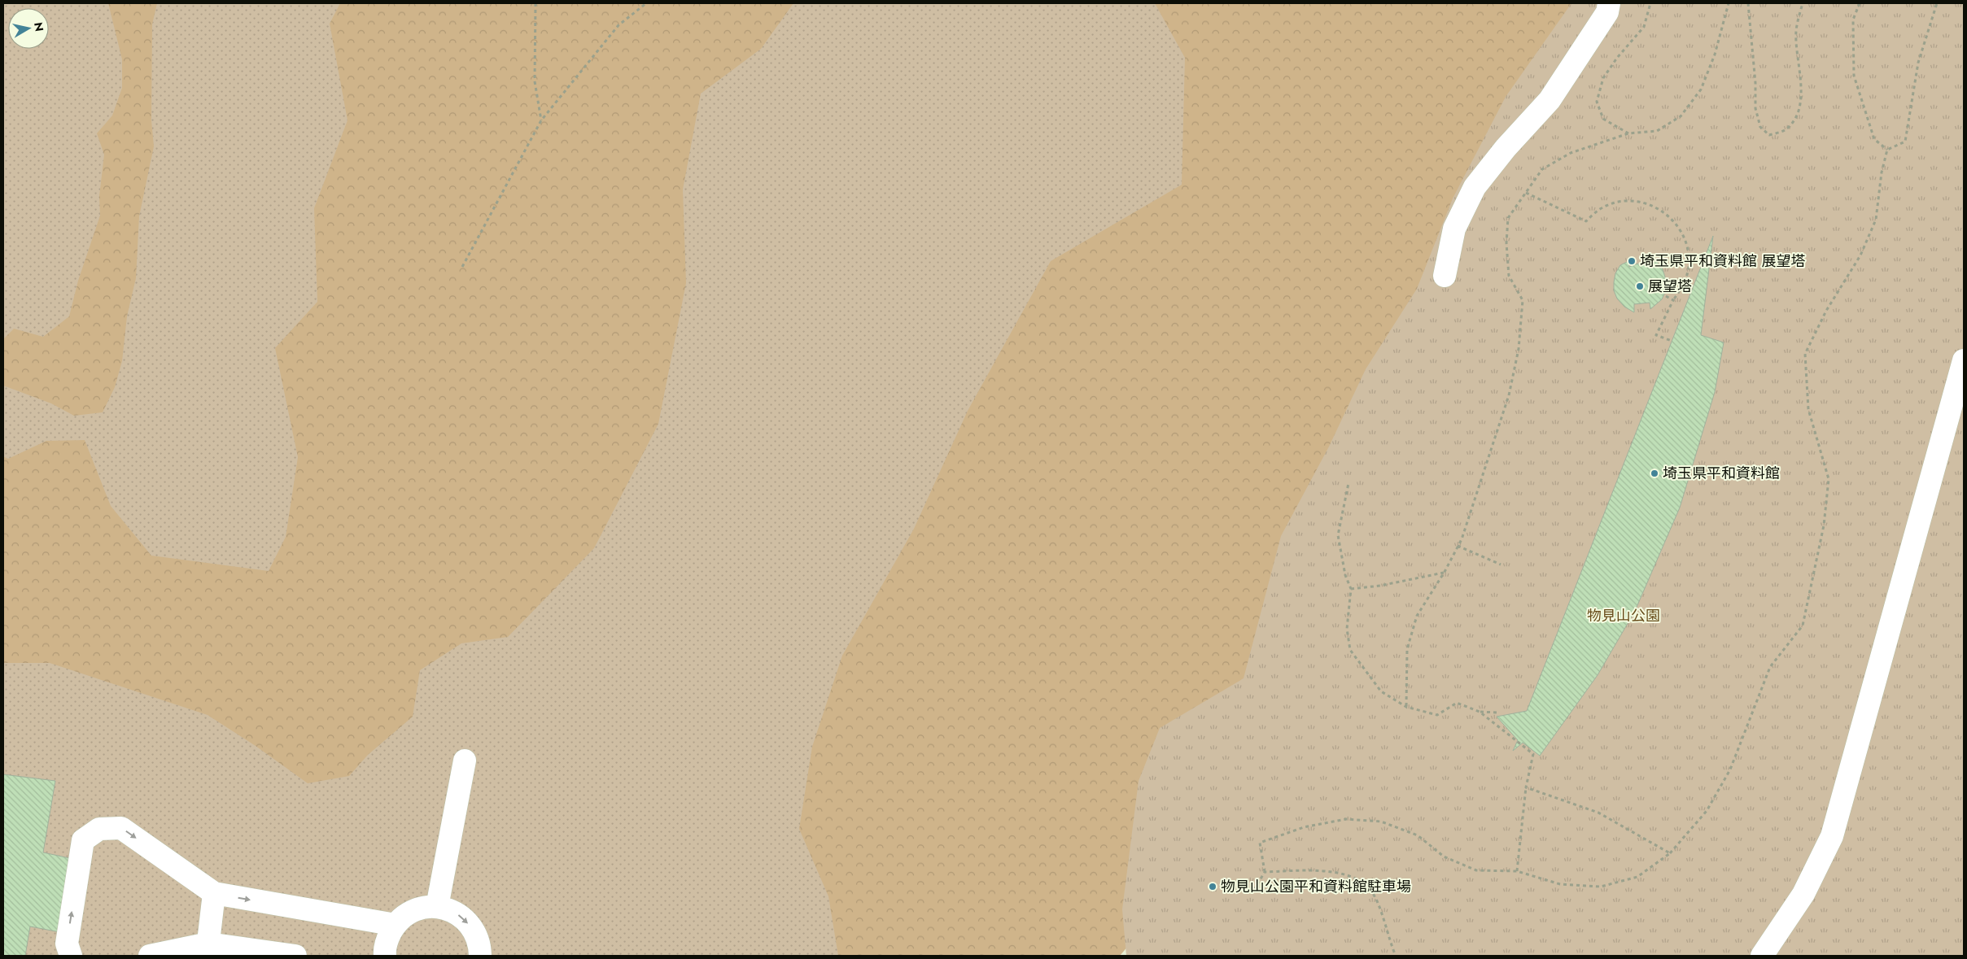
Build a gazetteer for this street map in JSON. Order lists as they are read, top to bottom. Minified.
{"parks":["物見山公園"],"places":["埼玉県平和資料館 展望塔","展望塔","埼玉県平和資料館","物見山公園平和資料館駐車場"],"north":"right"}
